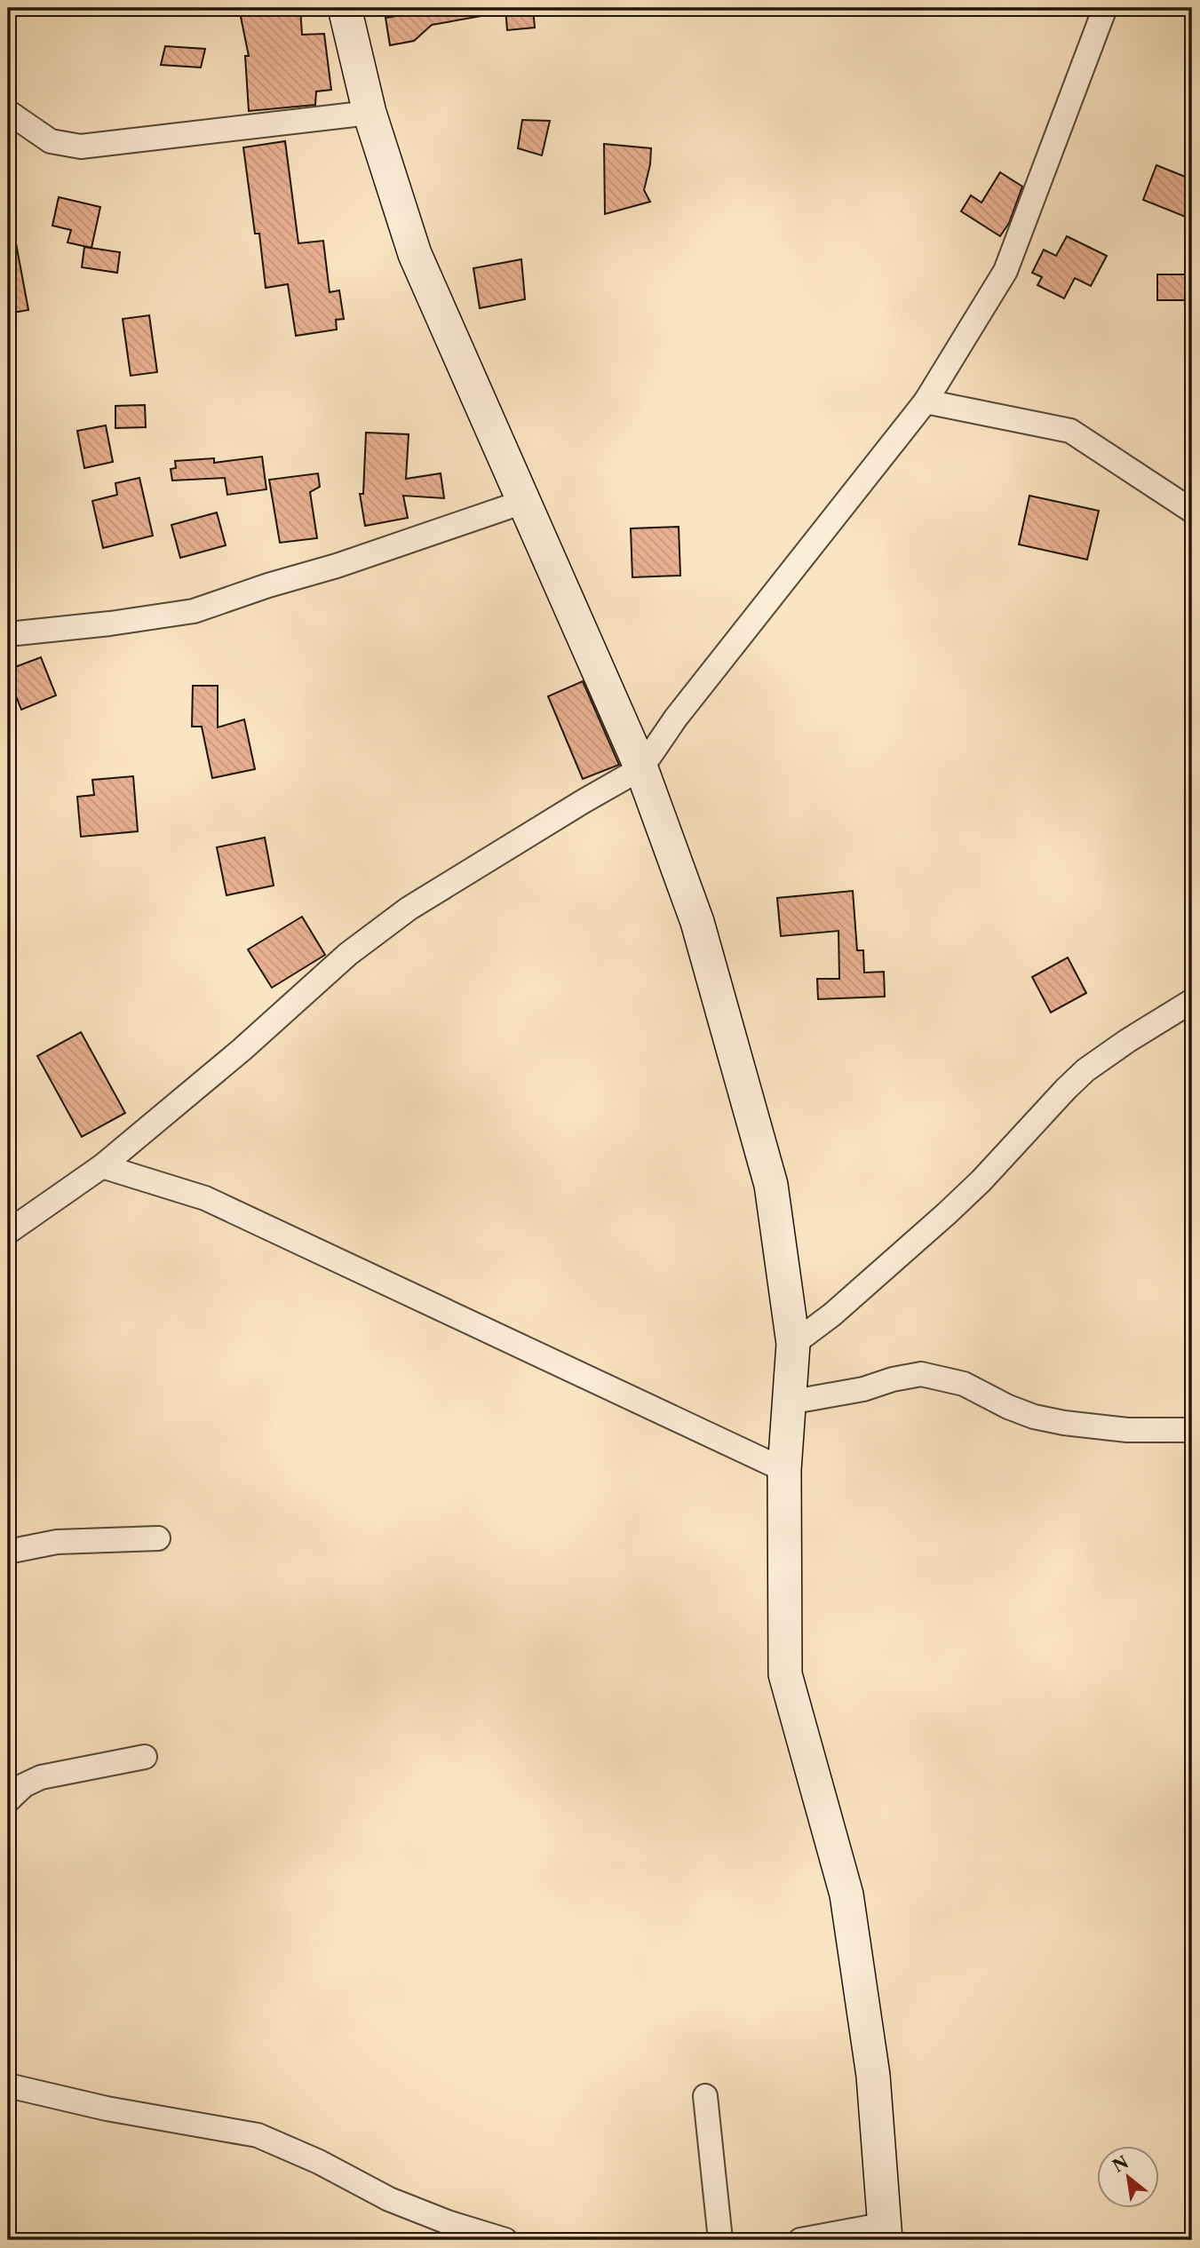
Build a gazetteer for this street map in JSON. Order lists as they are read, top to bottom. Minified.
{"north":"top left"}
